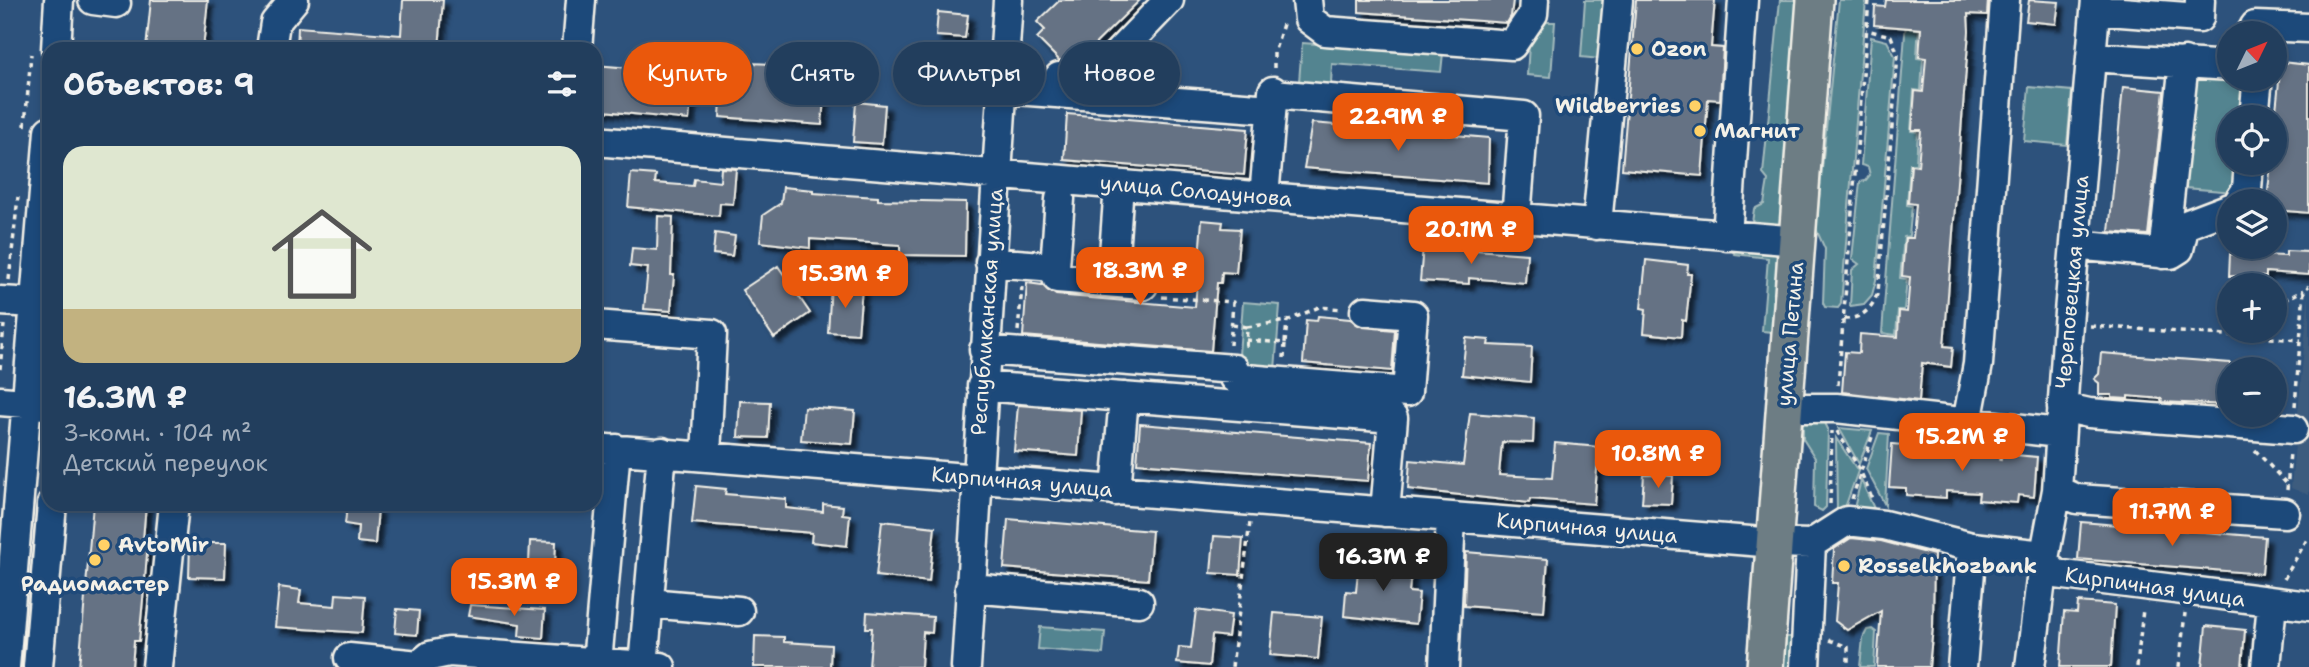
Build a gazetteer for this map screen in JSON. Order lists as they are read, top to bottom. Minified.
{"streets":{"main road":["улица Петина"],"street":["улица Солодунова","Череповецкая улица","Республиканская улица","Кирпичная улица"]},"crossings":[["улица Солодунова","Республиканская улица"],["улица Солодунова","улица Петина"],["Череповецкая улица","Кирпичная улица"],["Республиканская улица","Кирпичная улица"],["улица Петина","Кирпичная улица"]],"places":["Ozon","Wildberries","Магнит","AvtoMir","Радиомастер","Rosselkhozbank"],"north":"top right","page":{"map_buttons":["+","−"],"chip":["Купить","Снять","Фильтры","Новое"],"heading":"Объектов: 9","price":["22.9M ₽","20.1M ₽","18.3M ₽","15.3M ₽","15.2M ₽","10.8M ₽","11.7M ₽","16.3M ₽","15.3M ₽"],"list":[{"name":"16.3M ₽","note":"3-комн. · 104 m² · Детский переулок"}]}}
